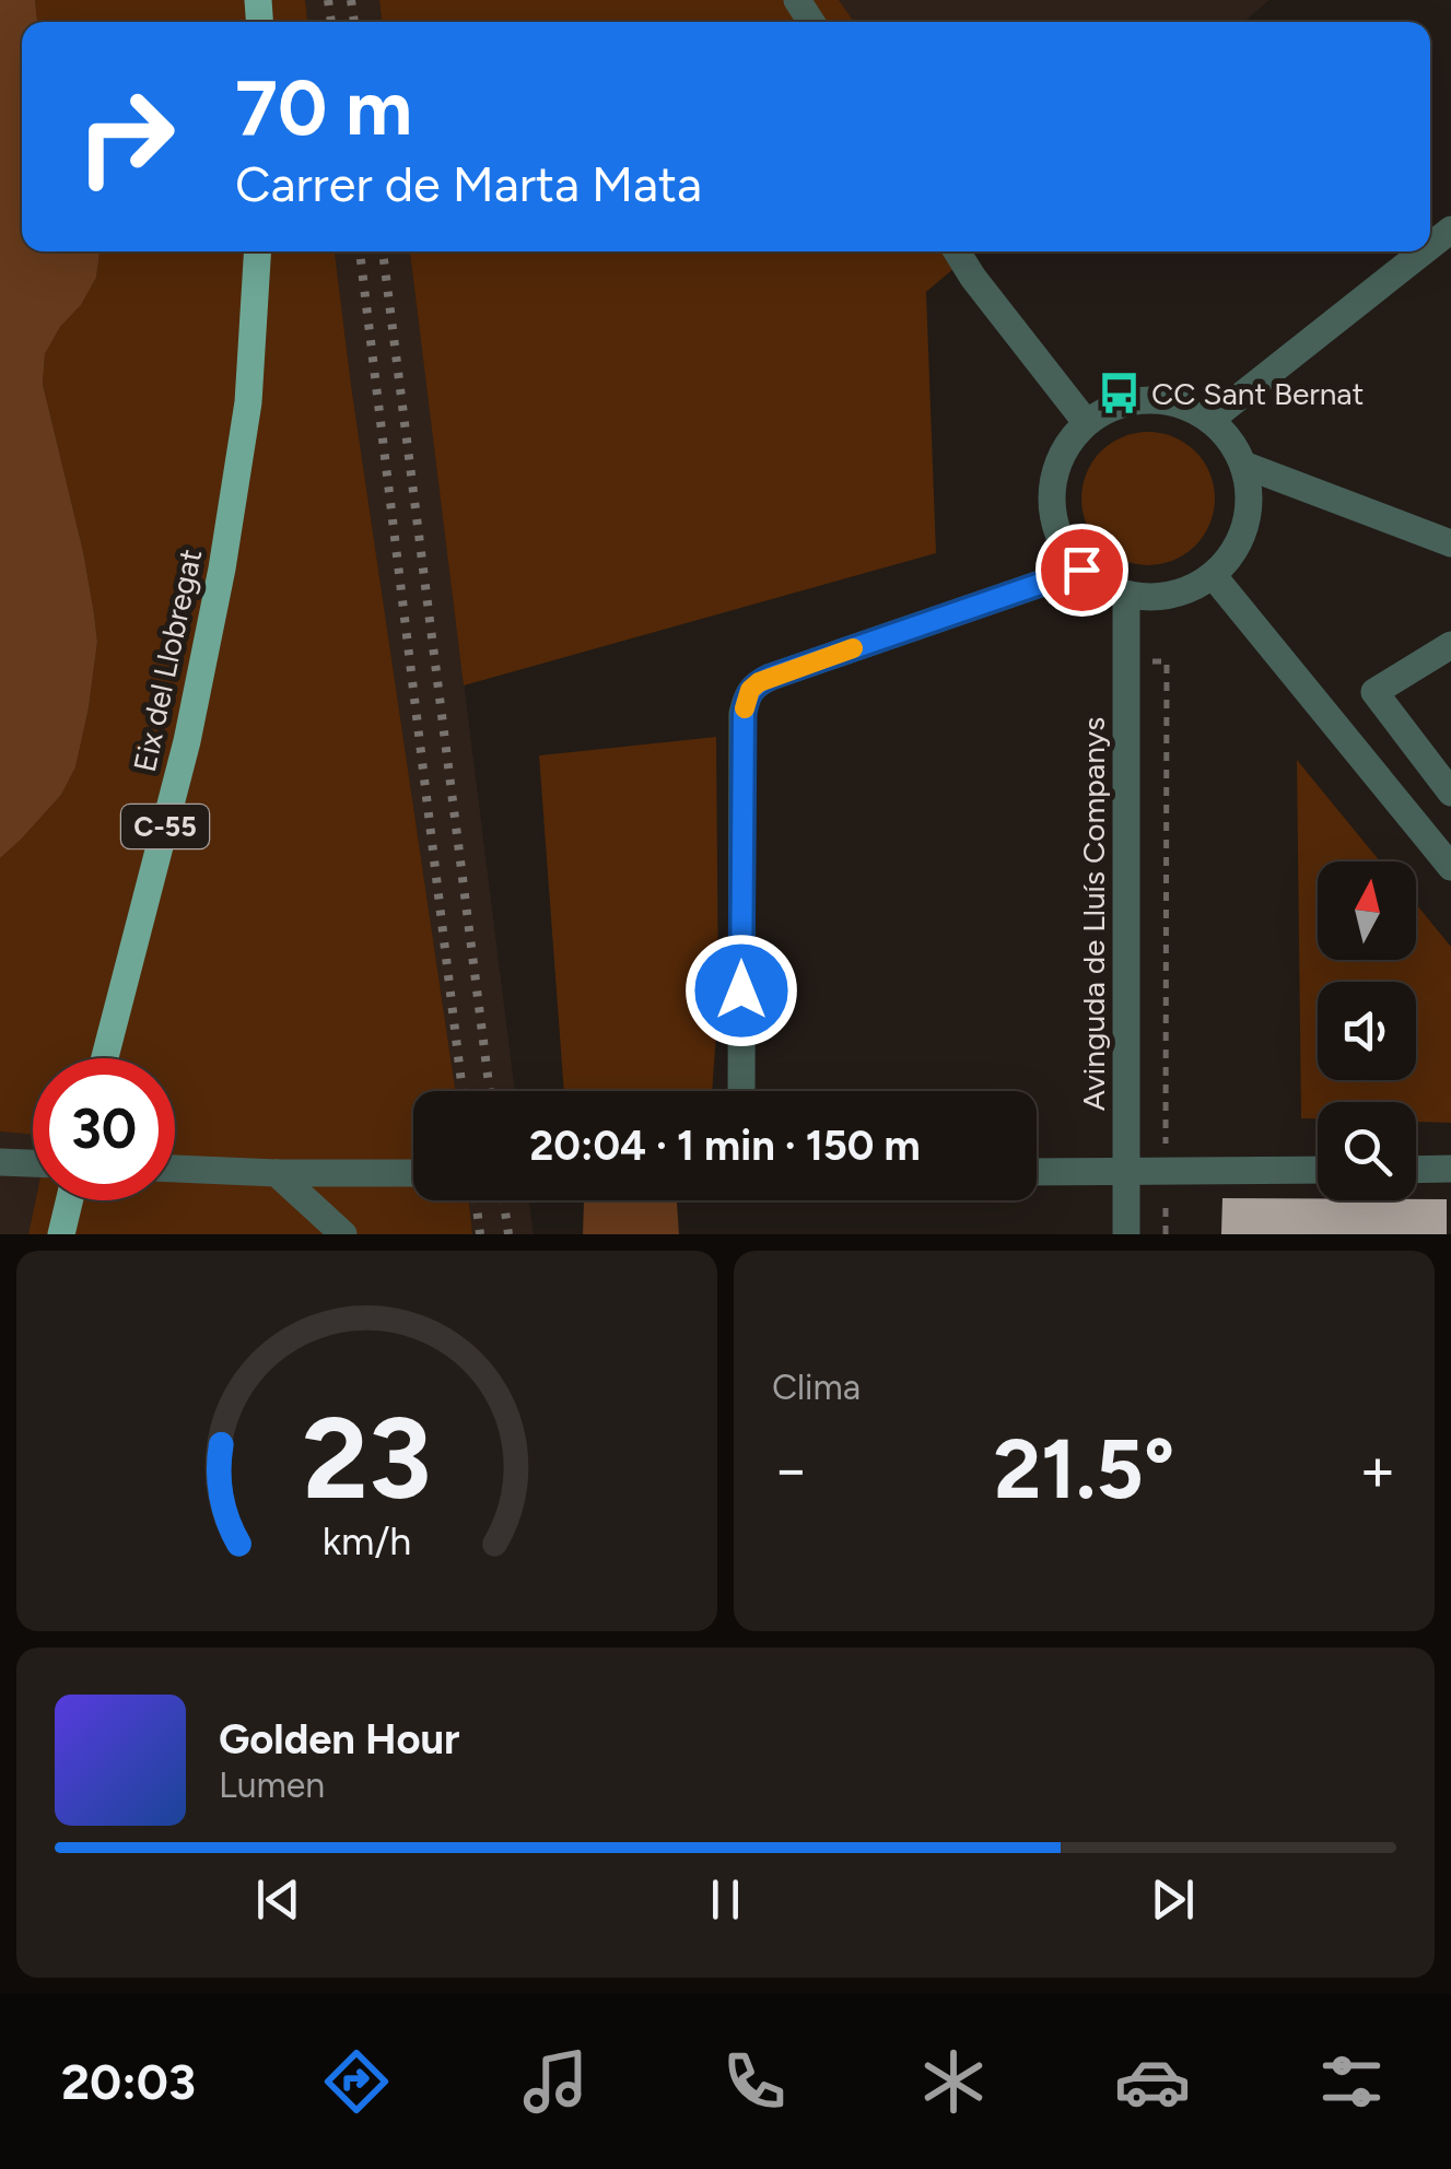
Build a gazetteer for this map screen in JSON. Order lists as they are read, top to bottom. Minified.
{"streets":{"main road":["Eix del Llobregat","C-55"],"street":["Avinguda de Lluís Companys"]},"places":{"bus stop":["CC Sant Bernat"]},"north":"top","page":{"turn":["70 m","Carrer de Marta Mata"],"limit":"30","trip":"20:04 · 1 min · 150 m","tile":"Clima","heat":["−","21.5°","+"],"song":["Golden Hour","Lumen"],"tabs":"20:03","gauge":["23","km/h"]}}
